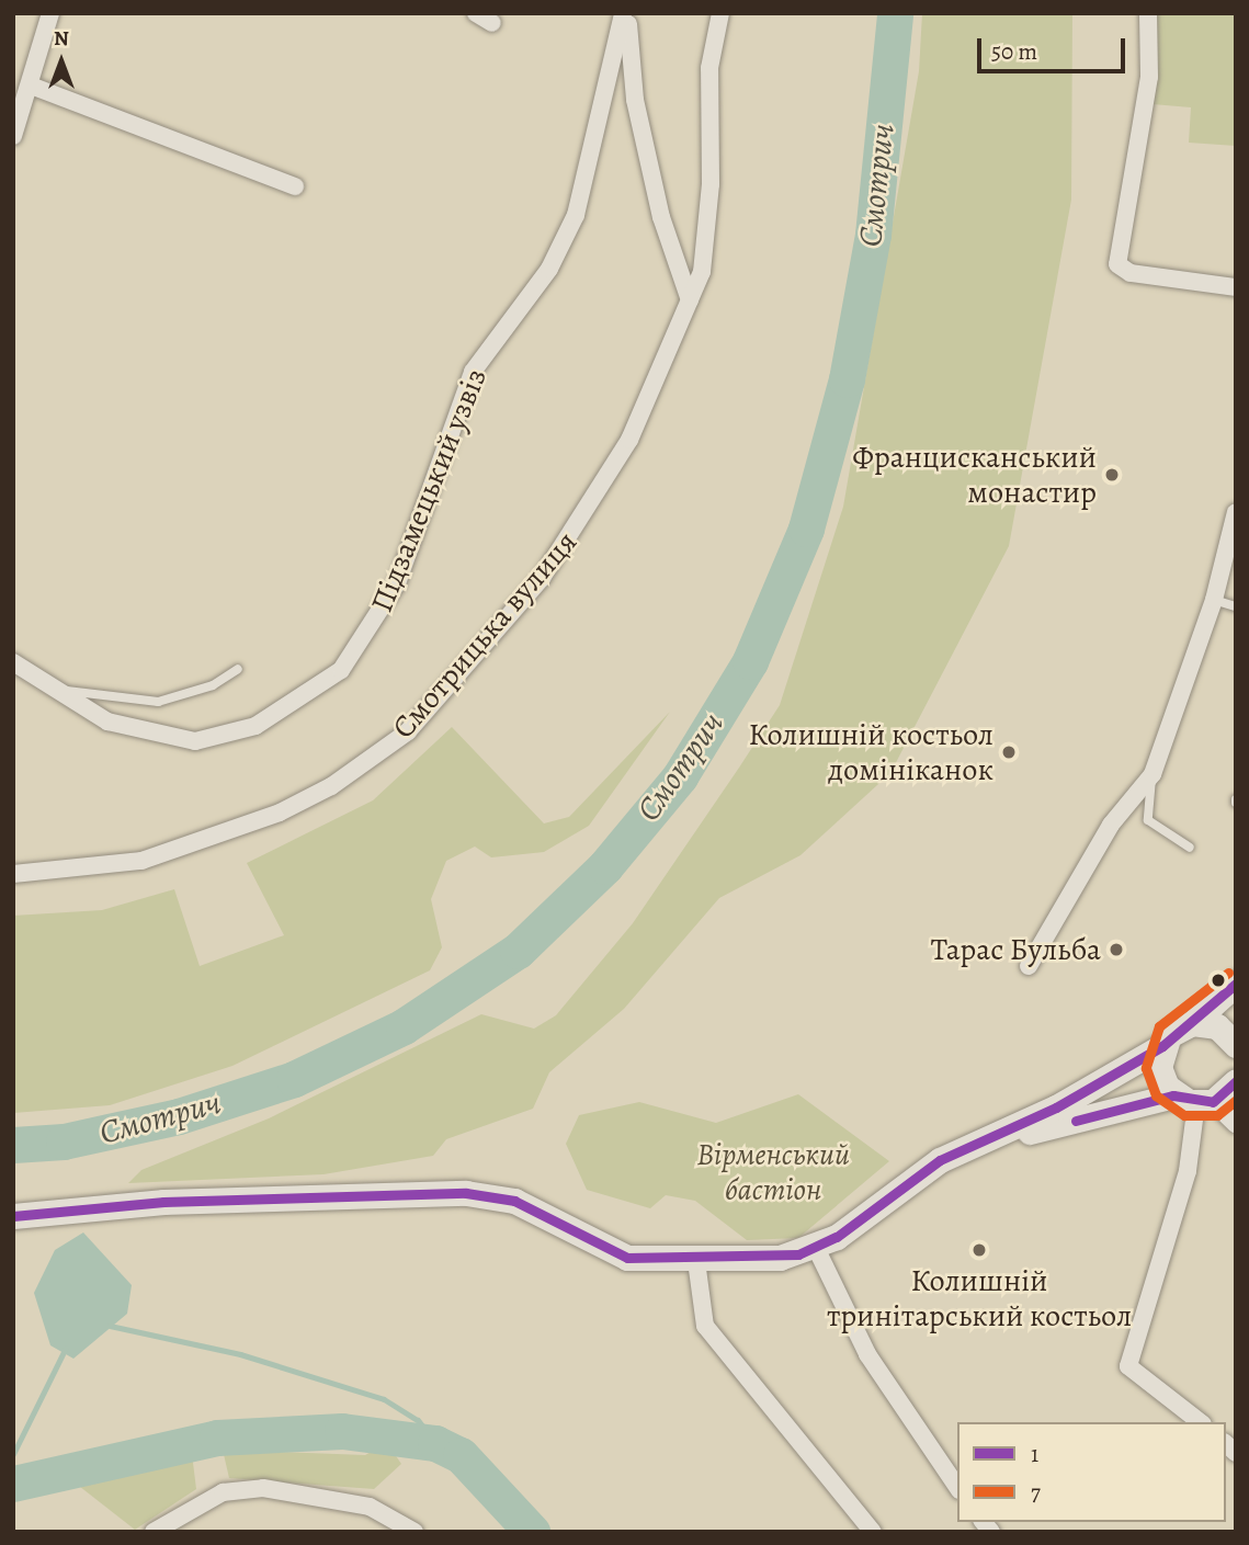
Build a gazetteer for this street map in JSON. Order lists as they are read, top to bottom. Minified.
{"streets":{"street":["Підзамецький узвіз","Смотрицька вулиця"]},"water":["Смотрич"],"parks":["Вірменський бастіон"],"places":["Францисканський монастир","Колишній костьол домініканок","Тарас Бульба","Колишній тринітарський костьол"],"lines":["transit line 7","transit line 1"],"legend":["1","7"],"scale_bar":"50 m","north":"top"}
